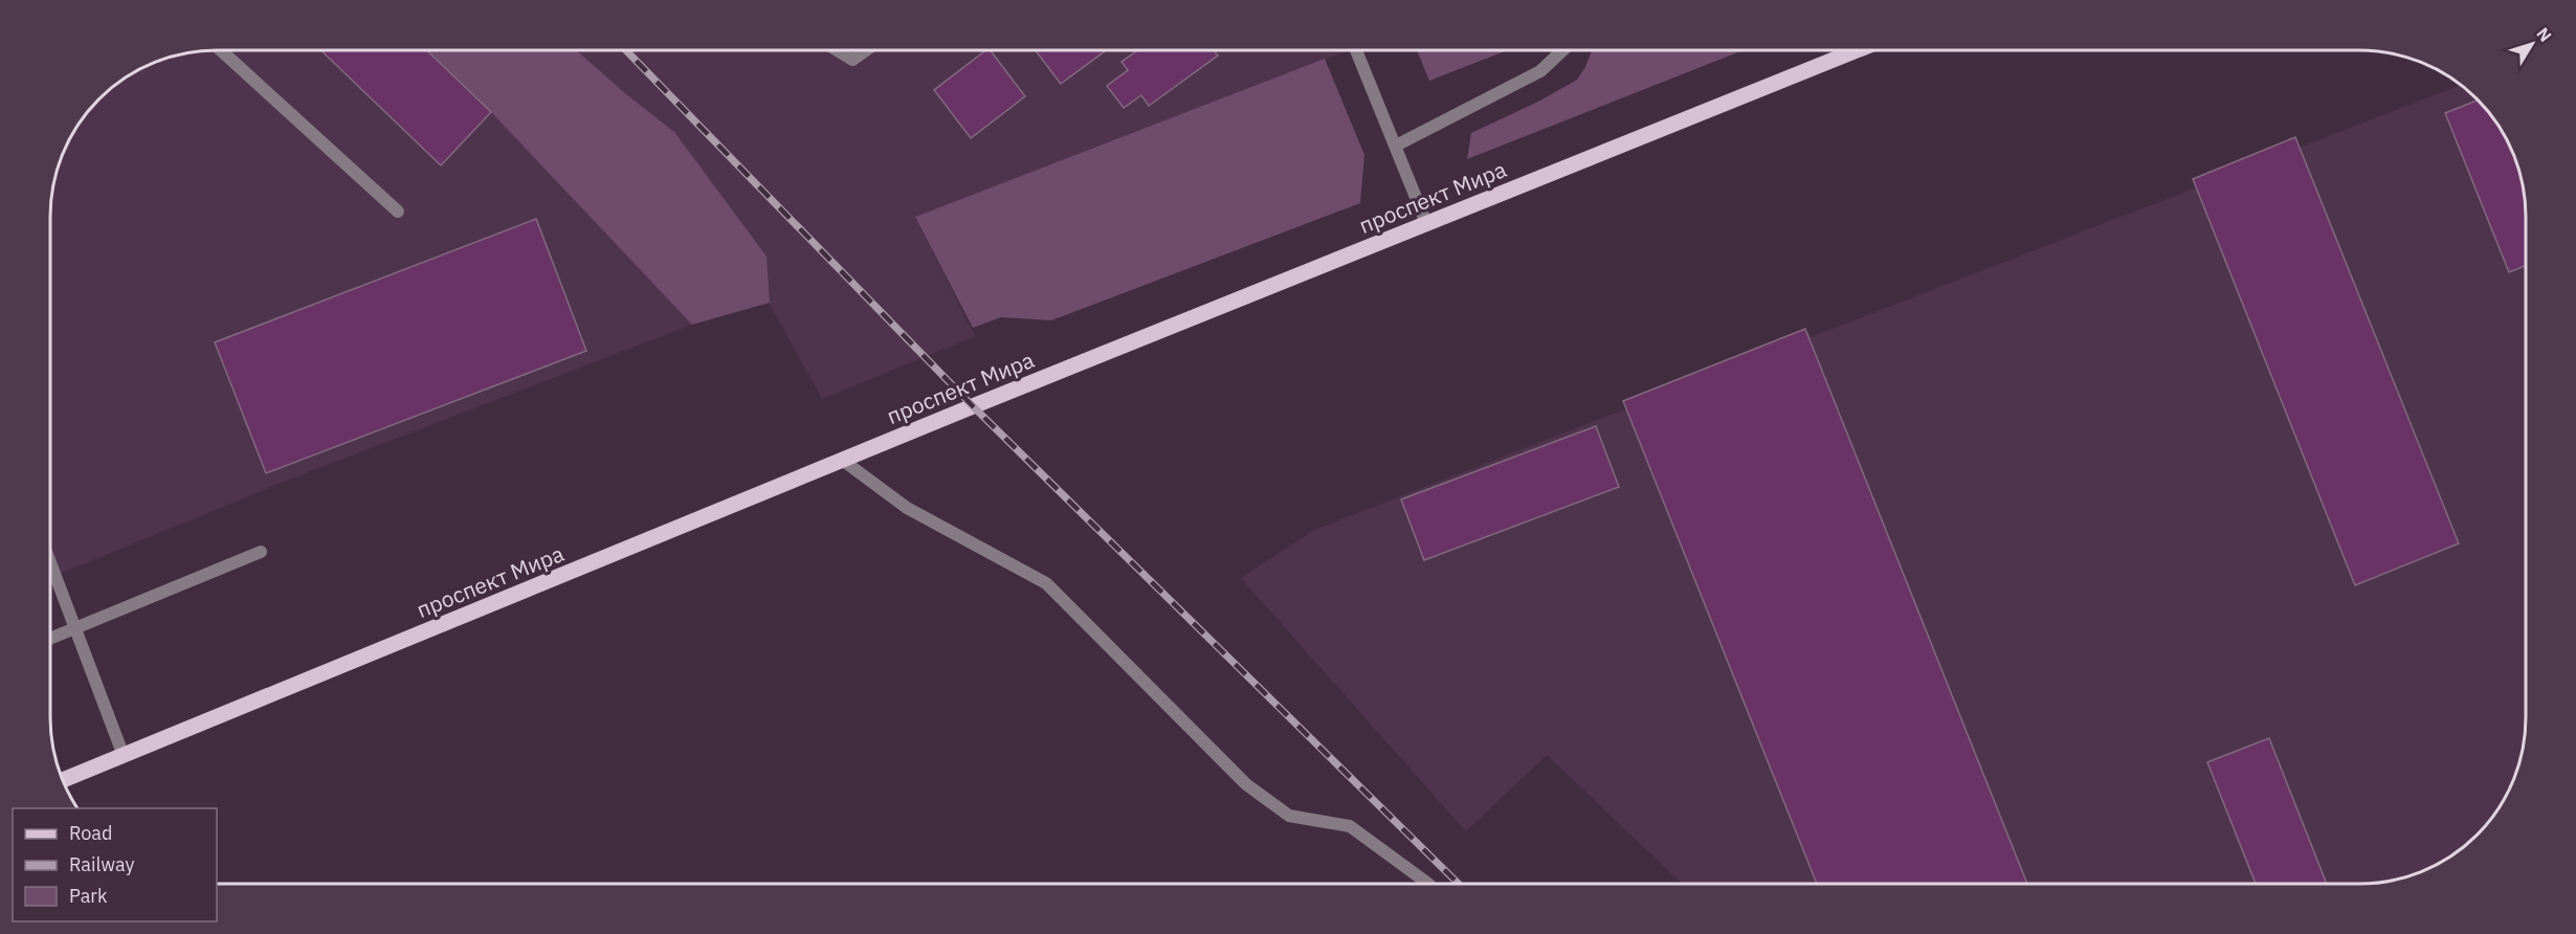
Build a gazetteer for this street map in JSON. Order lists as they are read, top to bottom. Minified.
{"streets":{"main road":["проспект Мира"]},"legend":["Road","Railway","Park"],"north":"top right"}
